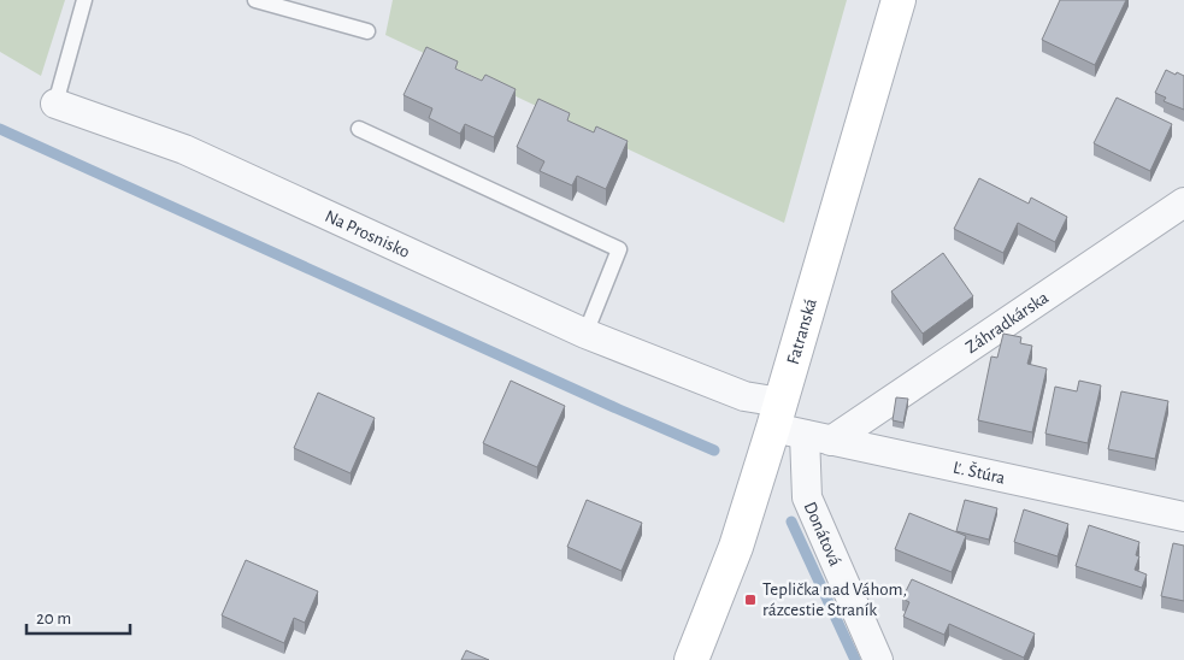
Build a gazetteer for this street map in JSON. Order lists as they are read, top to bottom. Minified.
{"streets":{"main road":["Fatranská"],"street":["Na Prosnisko","Záhradkárska","Ľ. Štúra","Donátová"]},"crossings":[["Na Prosnisko","Záhradkárska"],["Na Prosnisko","Fatranská"],["Na Prosnisko","Ľ. Štúra"],["Na Prosnisko","Donátová"],["Záhradkárska","Fatranská"],["Záhradkárska","Ľ. Štúra"],["Záhradkárska","Donátová"],["Fatranská","Ľ. Štúra"],["Fatranská","Donátová"],["Ľ. Štúra","Donátová"]],"places":{"transit":["Teplička nad Váhom, rázcestie Straník"]},"scale_bar":"20 m"}
